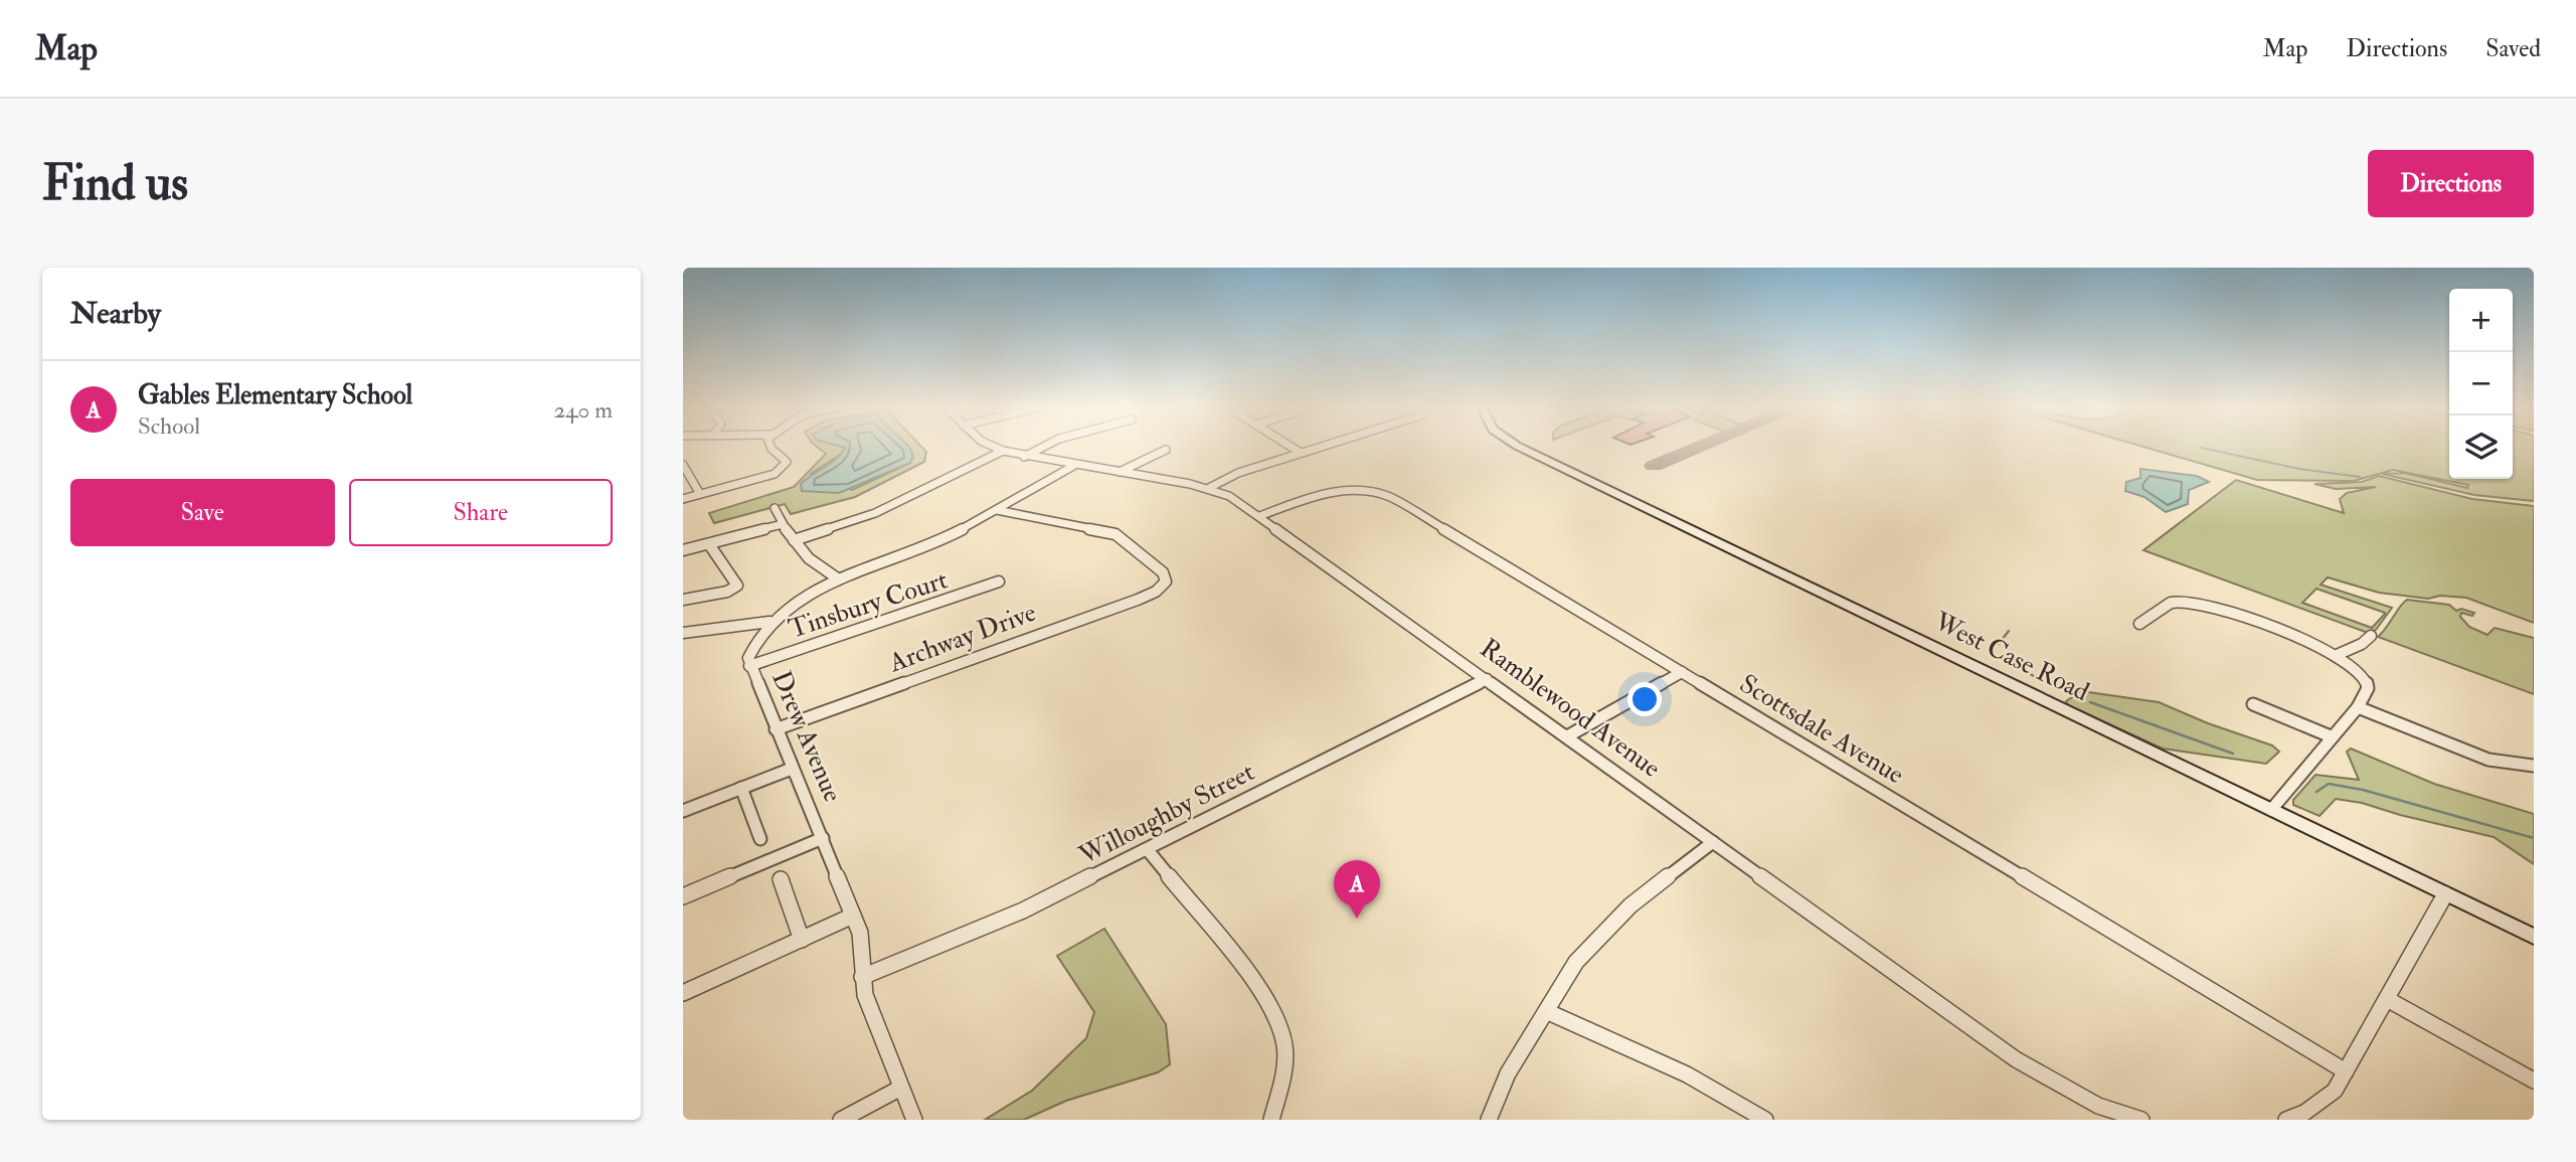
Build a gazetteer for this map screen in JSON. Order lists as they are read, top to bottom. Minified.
{"streets":{"main road":["West Case Road"],"street":["Tinsbury Court","Archway Drive","Ramblewood Avenue","Scottsdale Avenue","Drew Avenue","Willoughby Street"]},"crossings":[["Tinsbury Court","Drew Avenue"],["Archway Drive","Drew Avenue"],["Ramblewood Avenue","Scottsdale Avenue"],["Ramblewood Avenue","Drew Avenue"],["Ramblewood Avenue","Willoughby Street"],["Drew Avenue","Willoughby Street"]],"page":{"header":"Map","nav":["Map","Directions","Saved"],"buttons":["Directions",["Save","Share"]],"title":"Find us","heading":"Nearby","map_buttons":["+","−"],"list":[{"mark":"A","name":"Gables Elementary School","note":"School","value":"240 m"}],"pins":"A"}}
